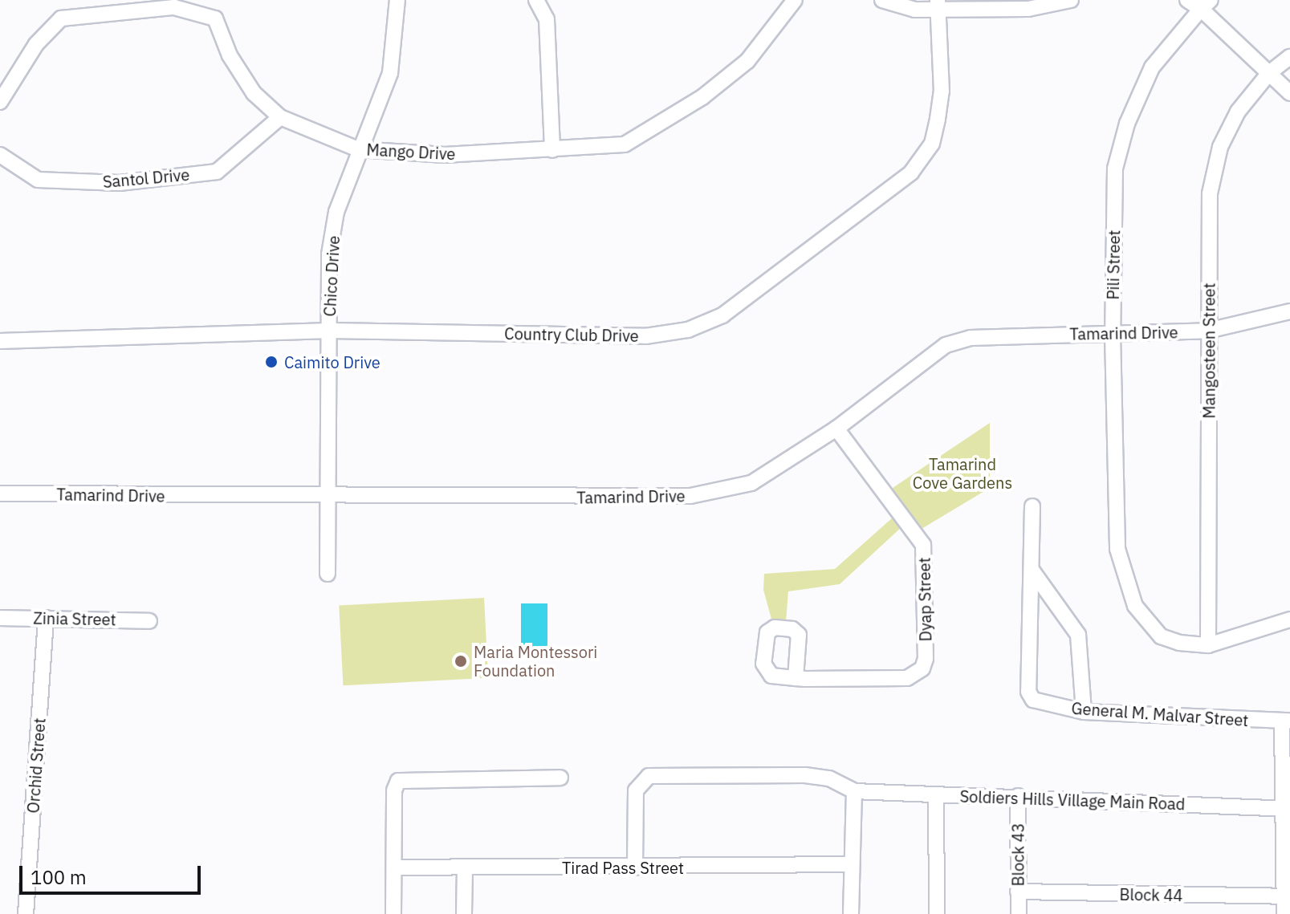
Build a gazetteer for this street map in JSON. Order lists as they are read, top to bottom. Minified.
{"streets":{"street":["Mango Drive","Santol Drive","Pili Street","Chico Drive","Tamarind Drive","Country Club Drive","Mangosteen Street","Dyap Street","Zinia Street","General M. Malvar Street","Orchid Street","Soldiers Hills Village Main Road","Block 43","Tirad Pass Street","Block 44"]},"crossings":[["Mango Drive","Santol Drive"],["Mango Drive","Chico Drive"],["Pili Street","Tamarind Drive"],["Pili Street","Mangosteen Street"],["Chico Drive","Country Club Drive"],["Tamarind Drive","Mangosteen Street"],["Tamarind Drive","Dyap Street"],["Zinia Street","Orchid Street"],["Soldiers Hills Village Main Road","Block 43"],["Block 43","Block 44"]],"parks":["Tamarind Cove Gardens"],"places":["Caimito Drive","Maria Montessori Foundation"],"scale_bar":"100 m"}
